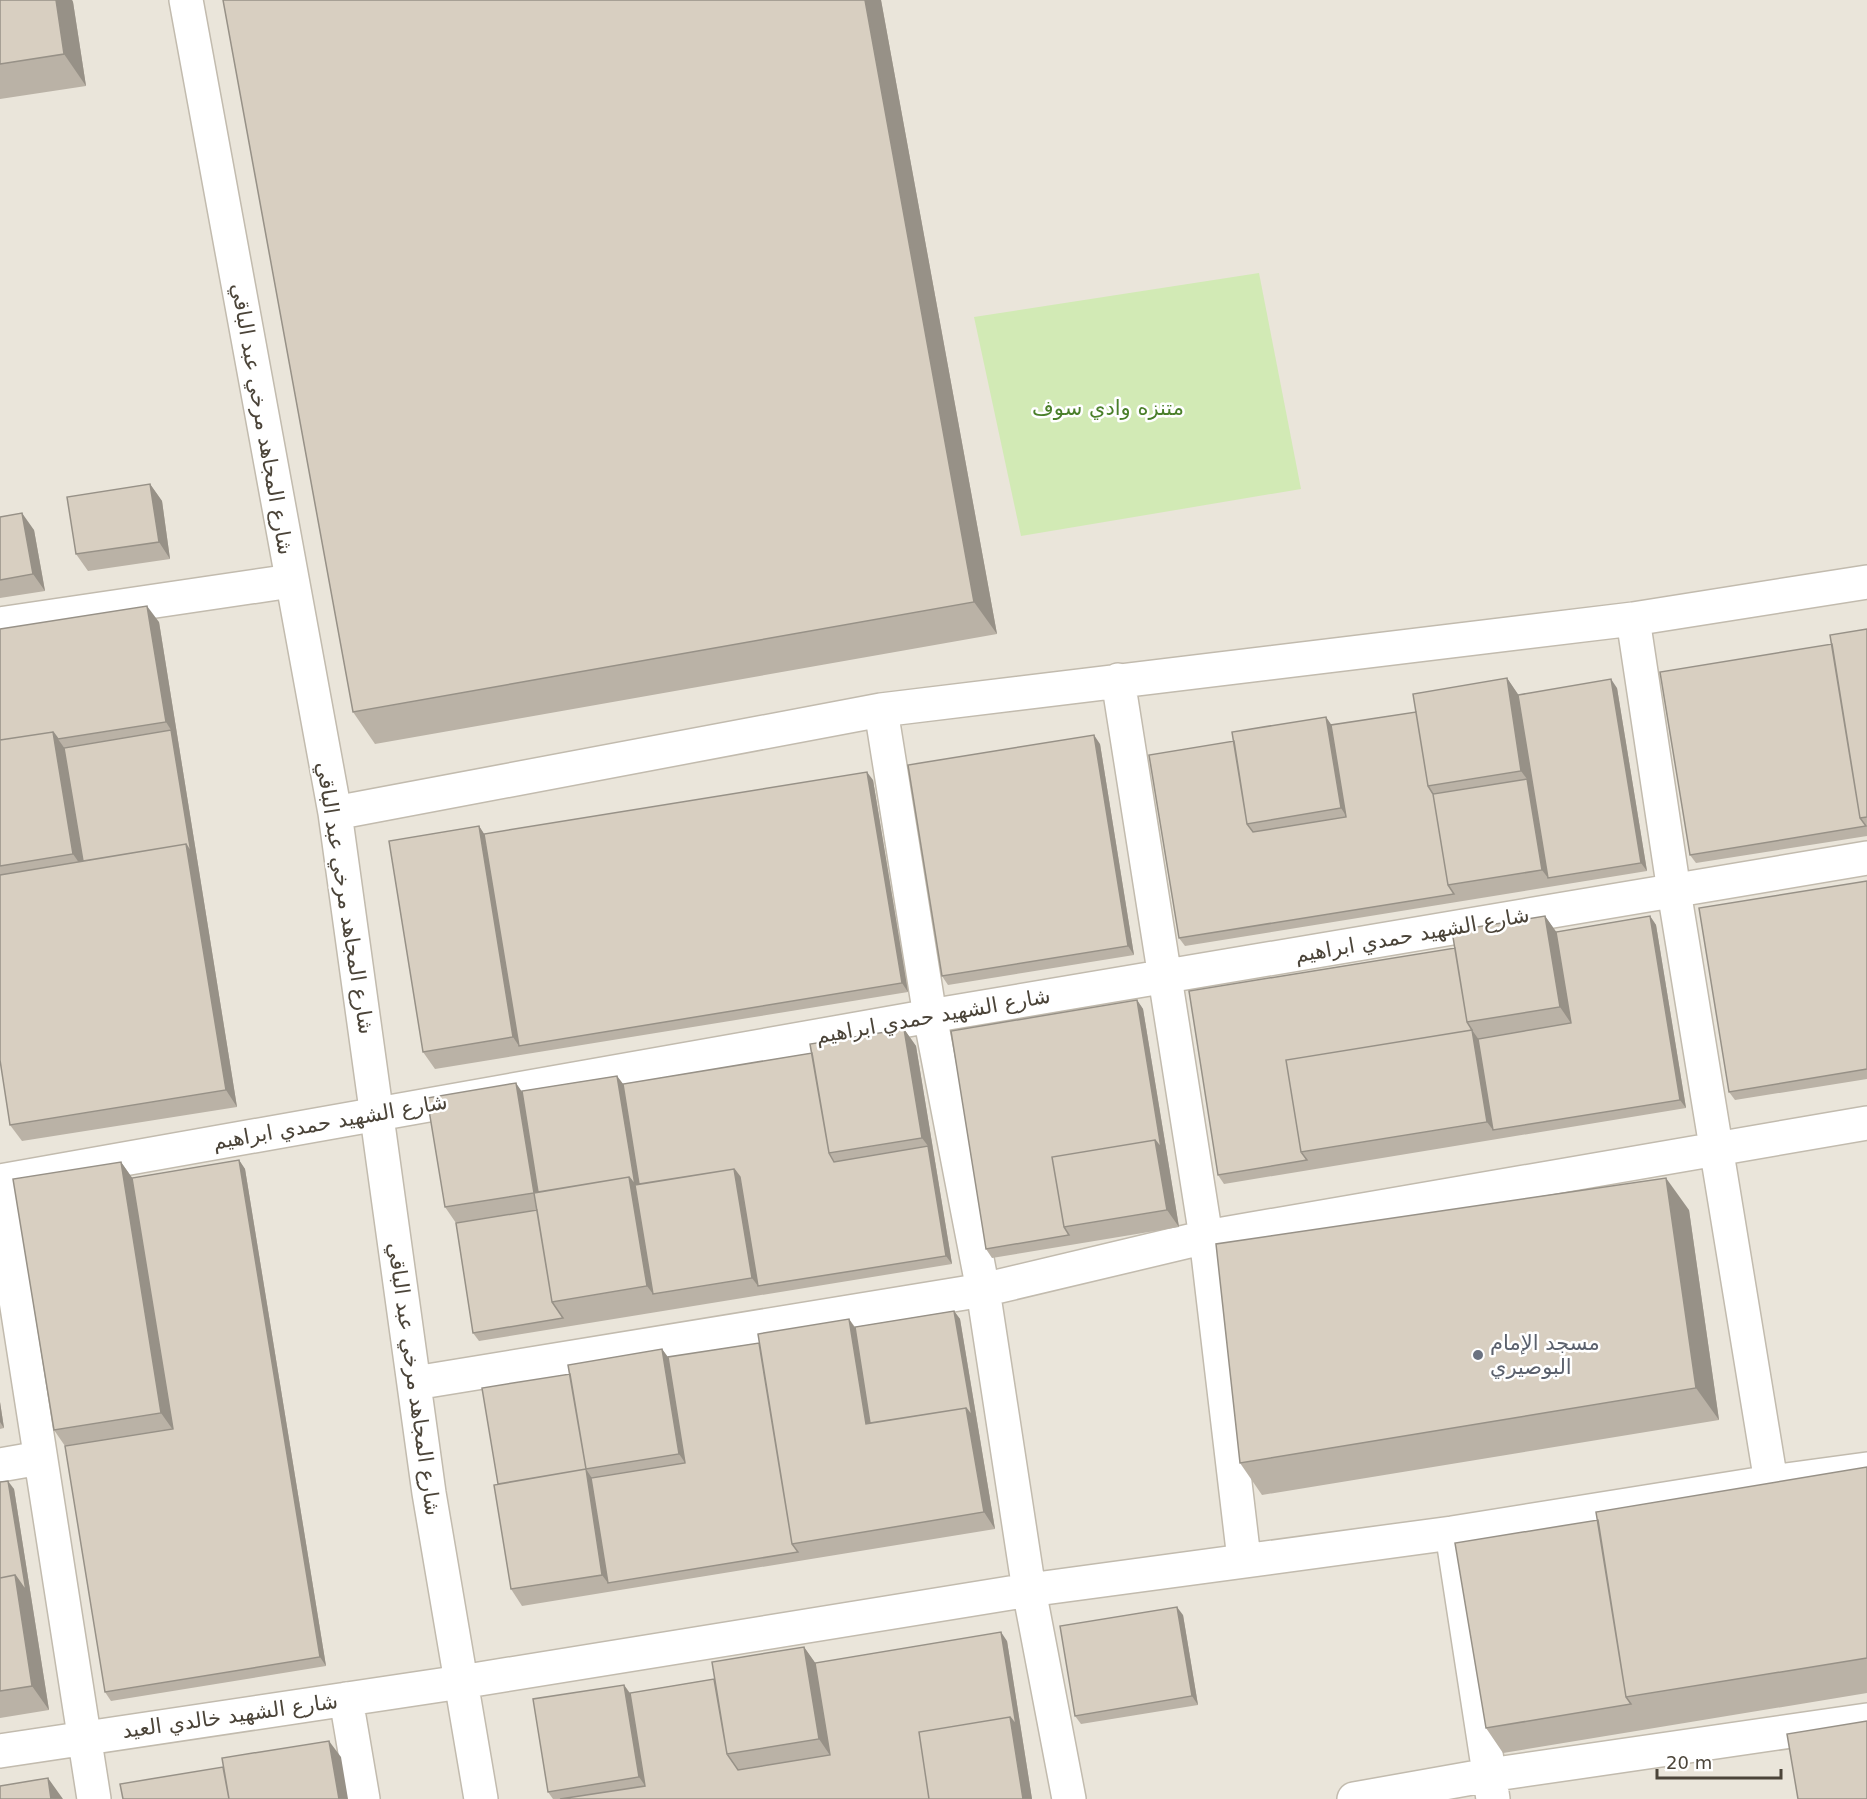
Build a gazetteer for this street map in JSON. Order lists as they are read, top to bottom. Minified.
{"streets":{"street":["شارع المجاهد مرخي عبد الباقي","شارع الشهيد حمدي ابراهيم","شارع الشهيد خالدي العيد"]},"crossings":[["شارع المجاهد مرخي عبد الباقي","شارع الشهيد حمدي ابراهيم"],["شارع المجاهد مرخي عبد الباقي","شارع الشهيد خالدي العيد"]],"parks":["متنزه وادي سوف"],"places":["مسجد الإمام البوصيري"],"scale_bar":"20 m"}
